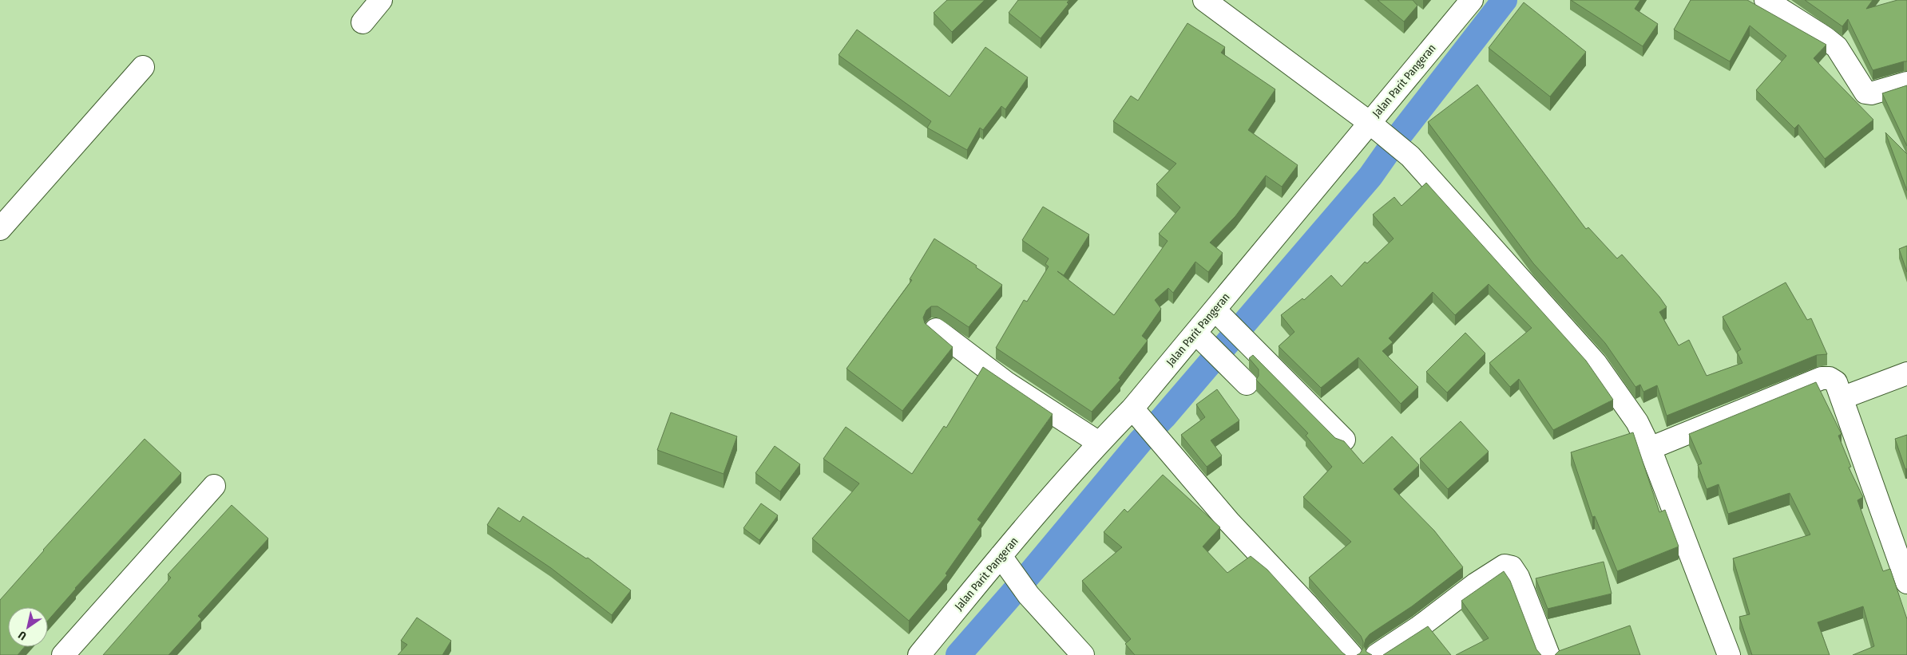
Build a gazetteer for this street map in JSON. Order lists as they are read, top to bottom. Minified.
{"streets":{"street":["Jalan Parit Pangeran"]},"north":"bottom left"}
